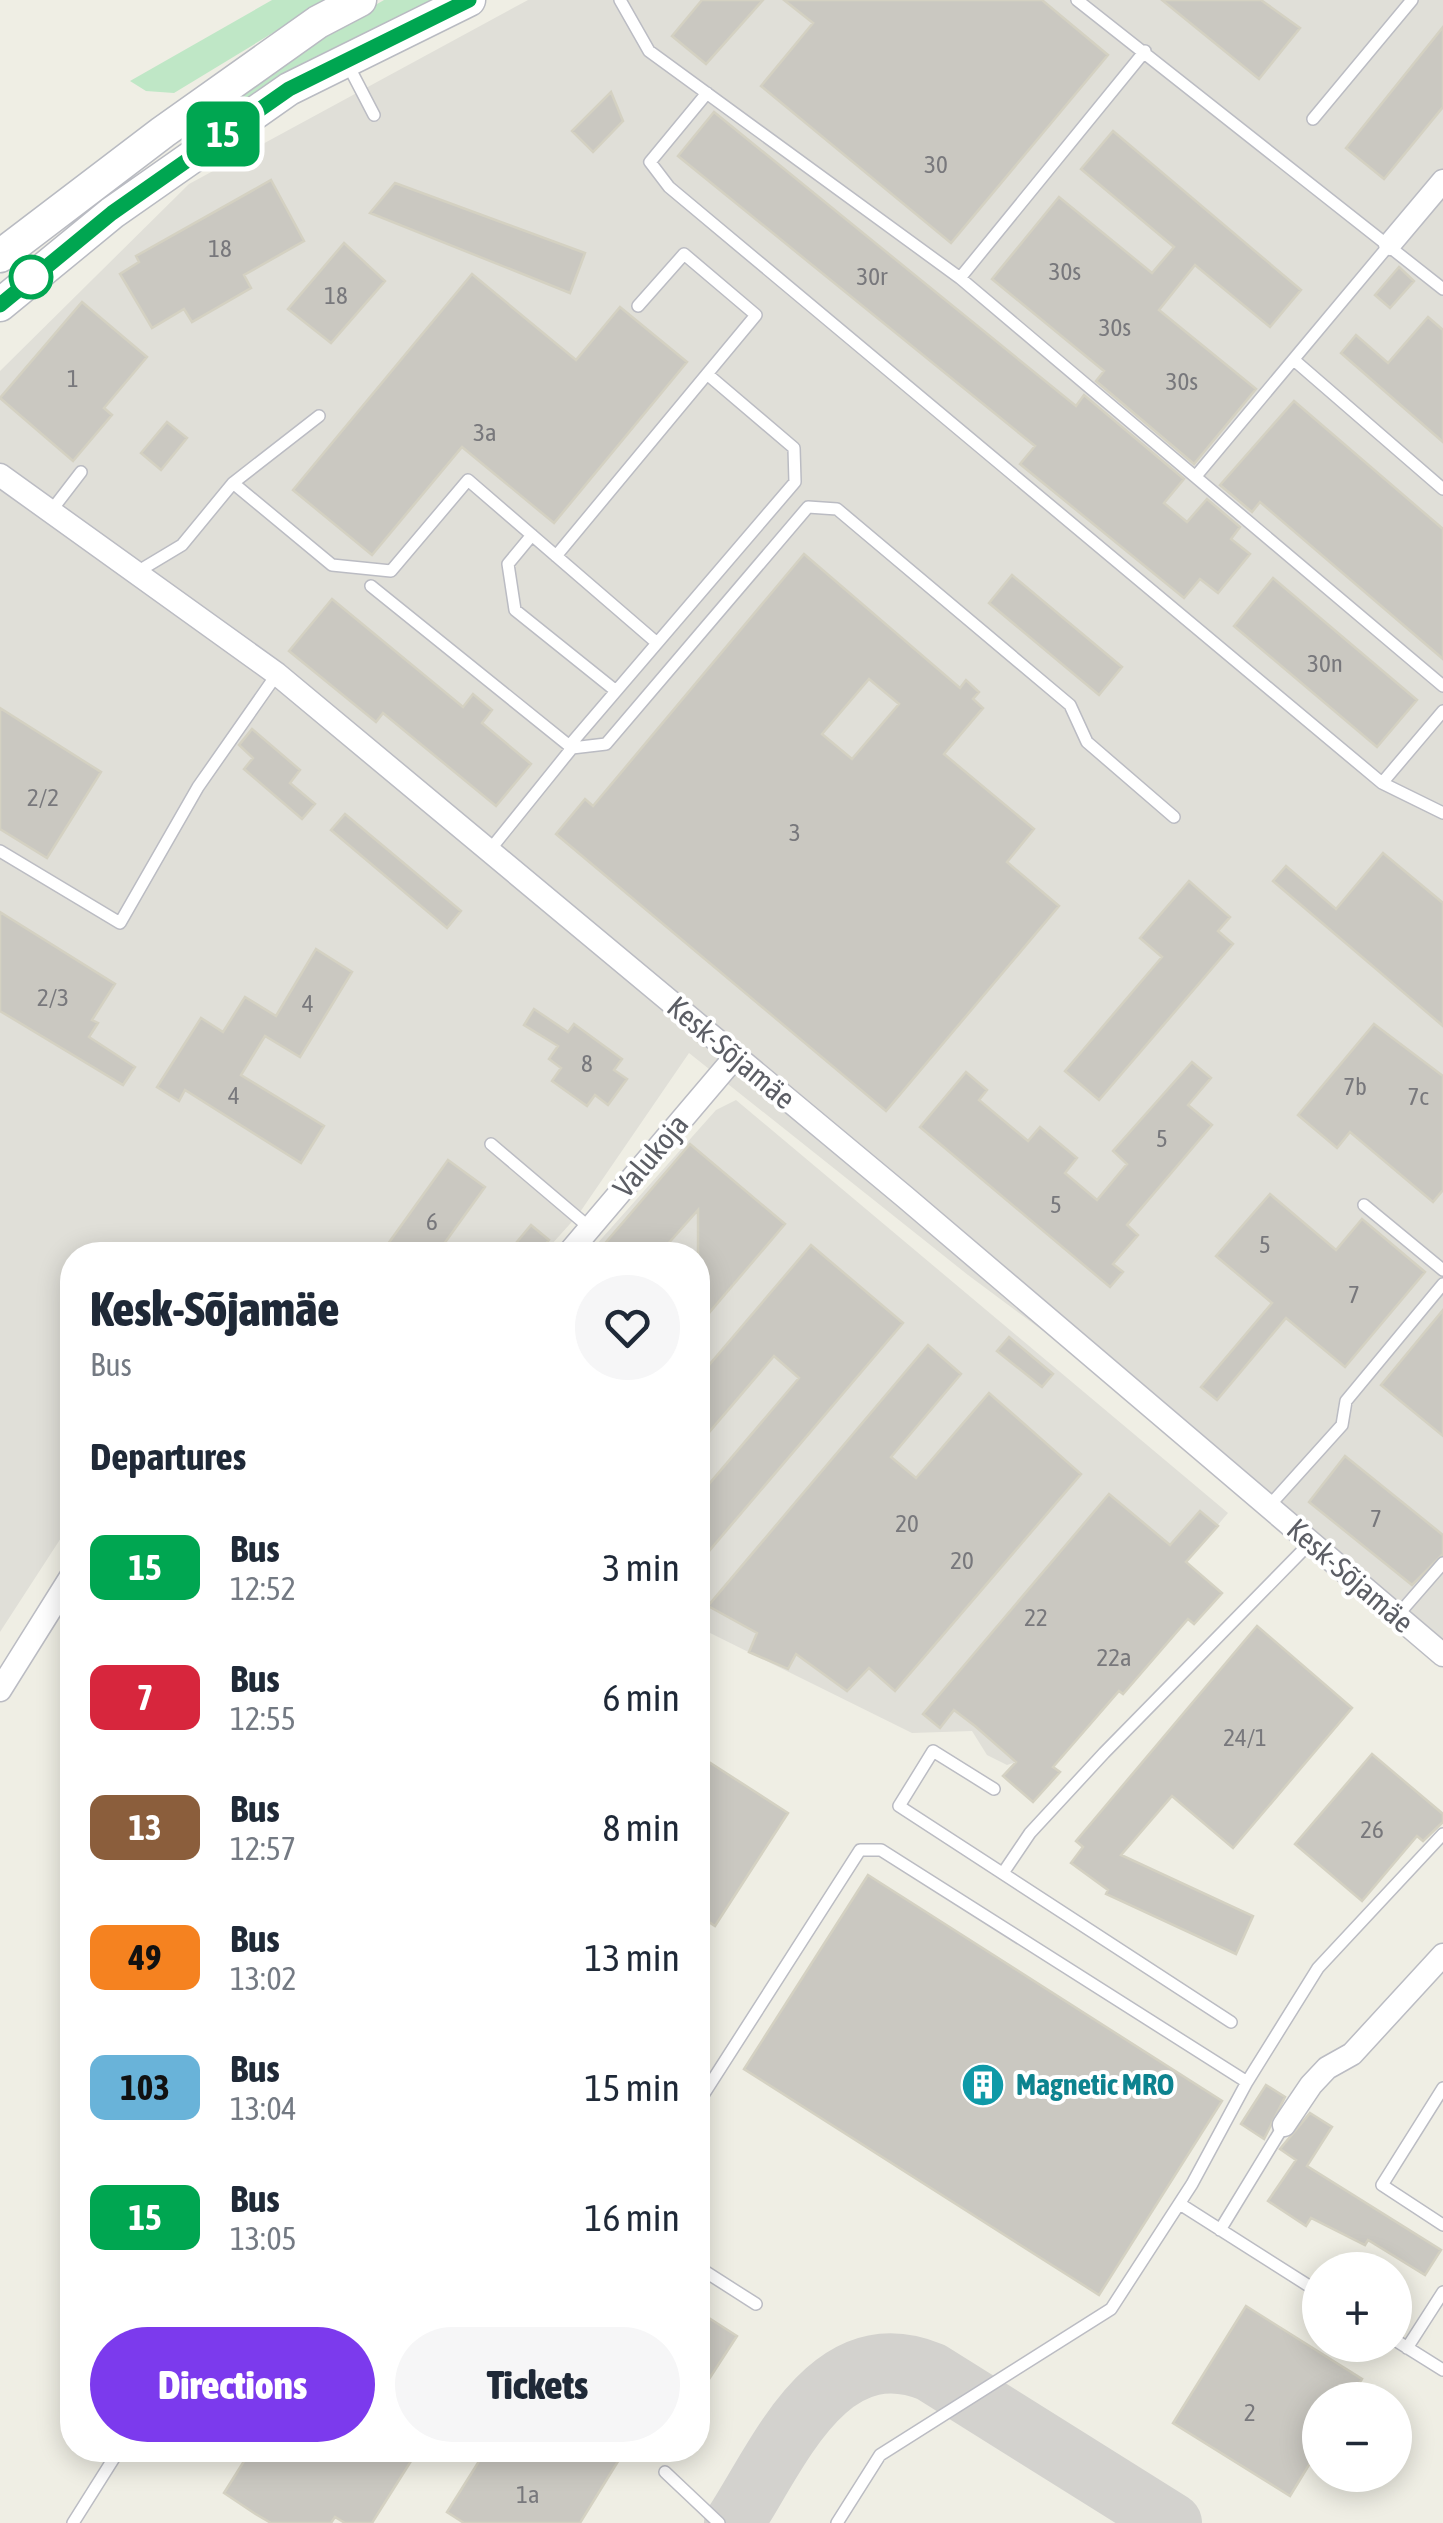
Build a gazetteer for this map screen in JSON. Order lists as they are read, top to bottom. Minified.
{"streets":{"street":["Kesk-Sõjamäe","Valukoja"]},"crossings":[["Kesk-Sõjamäe","Valukoja"]],"places":{"building":["Magnetic MRO"]},"lines":["bus line 15"],"house_numbers":["30","18","30s","30r","18","30s","1","30s","3a","30n","2/2","3","2/3","4","8","7b","4","7c","5","5","6","5","7","7","20","20","22","22a","24/1","26","2","1a"],"page":{"on_map":"15","heading":[["Kesk-Sõjamäe","Bus"],"Departures"],"list":[{"mark":"15","name":"Bus","note":"12:52","value":"3 min"},{"mark":"7","name":"Bus","note":"12:55","value":"6 min"},{"mark":"13","name":"Bus","note":"12:57","value":"8 min"},{"mark":"49","name":"Bus","note":"13:02","value":"13 min"},{"mark":"103","name":"Bus","note":"13:04","value":"15 min"},{"mark":"15","name":"Bus","note":"13:05","value":"16 min"}],"map_buttons":["+","−"],"buttons":["Directions","Tickets"]}}
